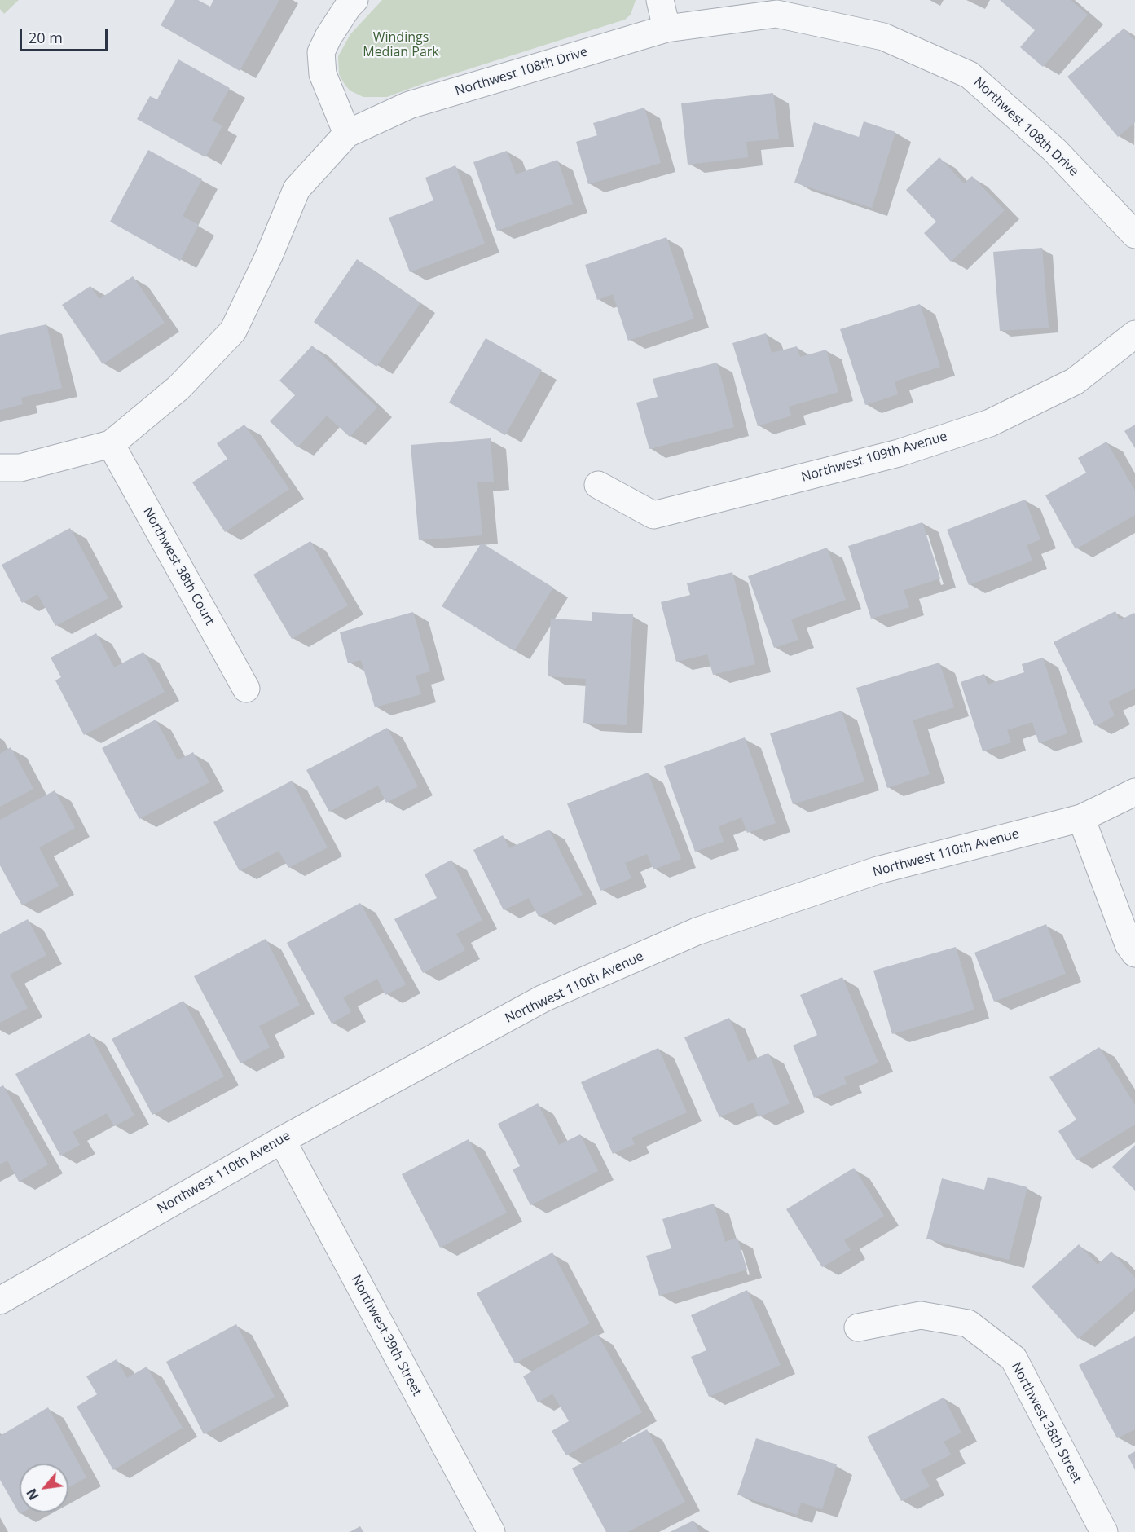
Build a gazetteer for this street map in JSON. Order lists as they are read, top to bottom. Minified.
{"streets":{"street":["Northwest 108th Drive","Northwest 109th Avenue","Northwest 38th Court","Northwest 110th Avenue","Northwest 39th Street","Northwest 38th Street"]},"crossings":[["Northwest 108th Drive","Northwest 38th Court"],["Northwest 110th Avenue","Northwest 39th Street"]],"parks":["Windings Median Park"],"scale_bar":"20 m","north":"bottom left"}
